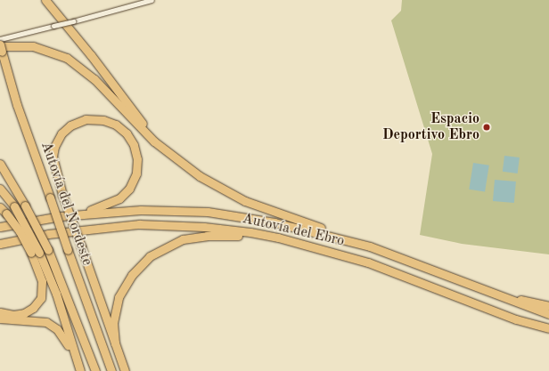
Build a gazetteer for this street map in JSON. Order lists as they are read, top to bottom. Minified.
{"streets":{"highway":["Autovía del Nordeste","Autovía del Ebro"]},"places":["Espacio Deportivo Ebro"]}
